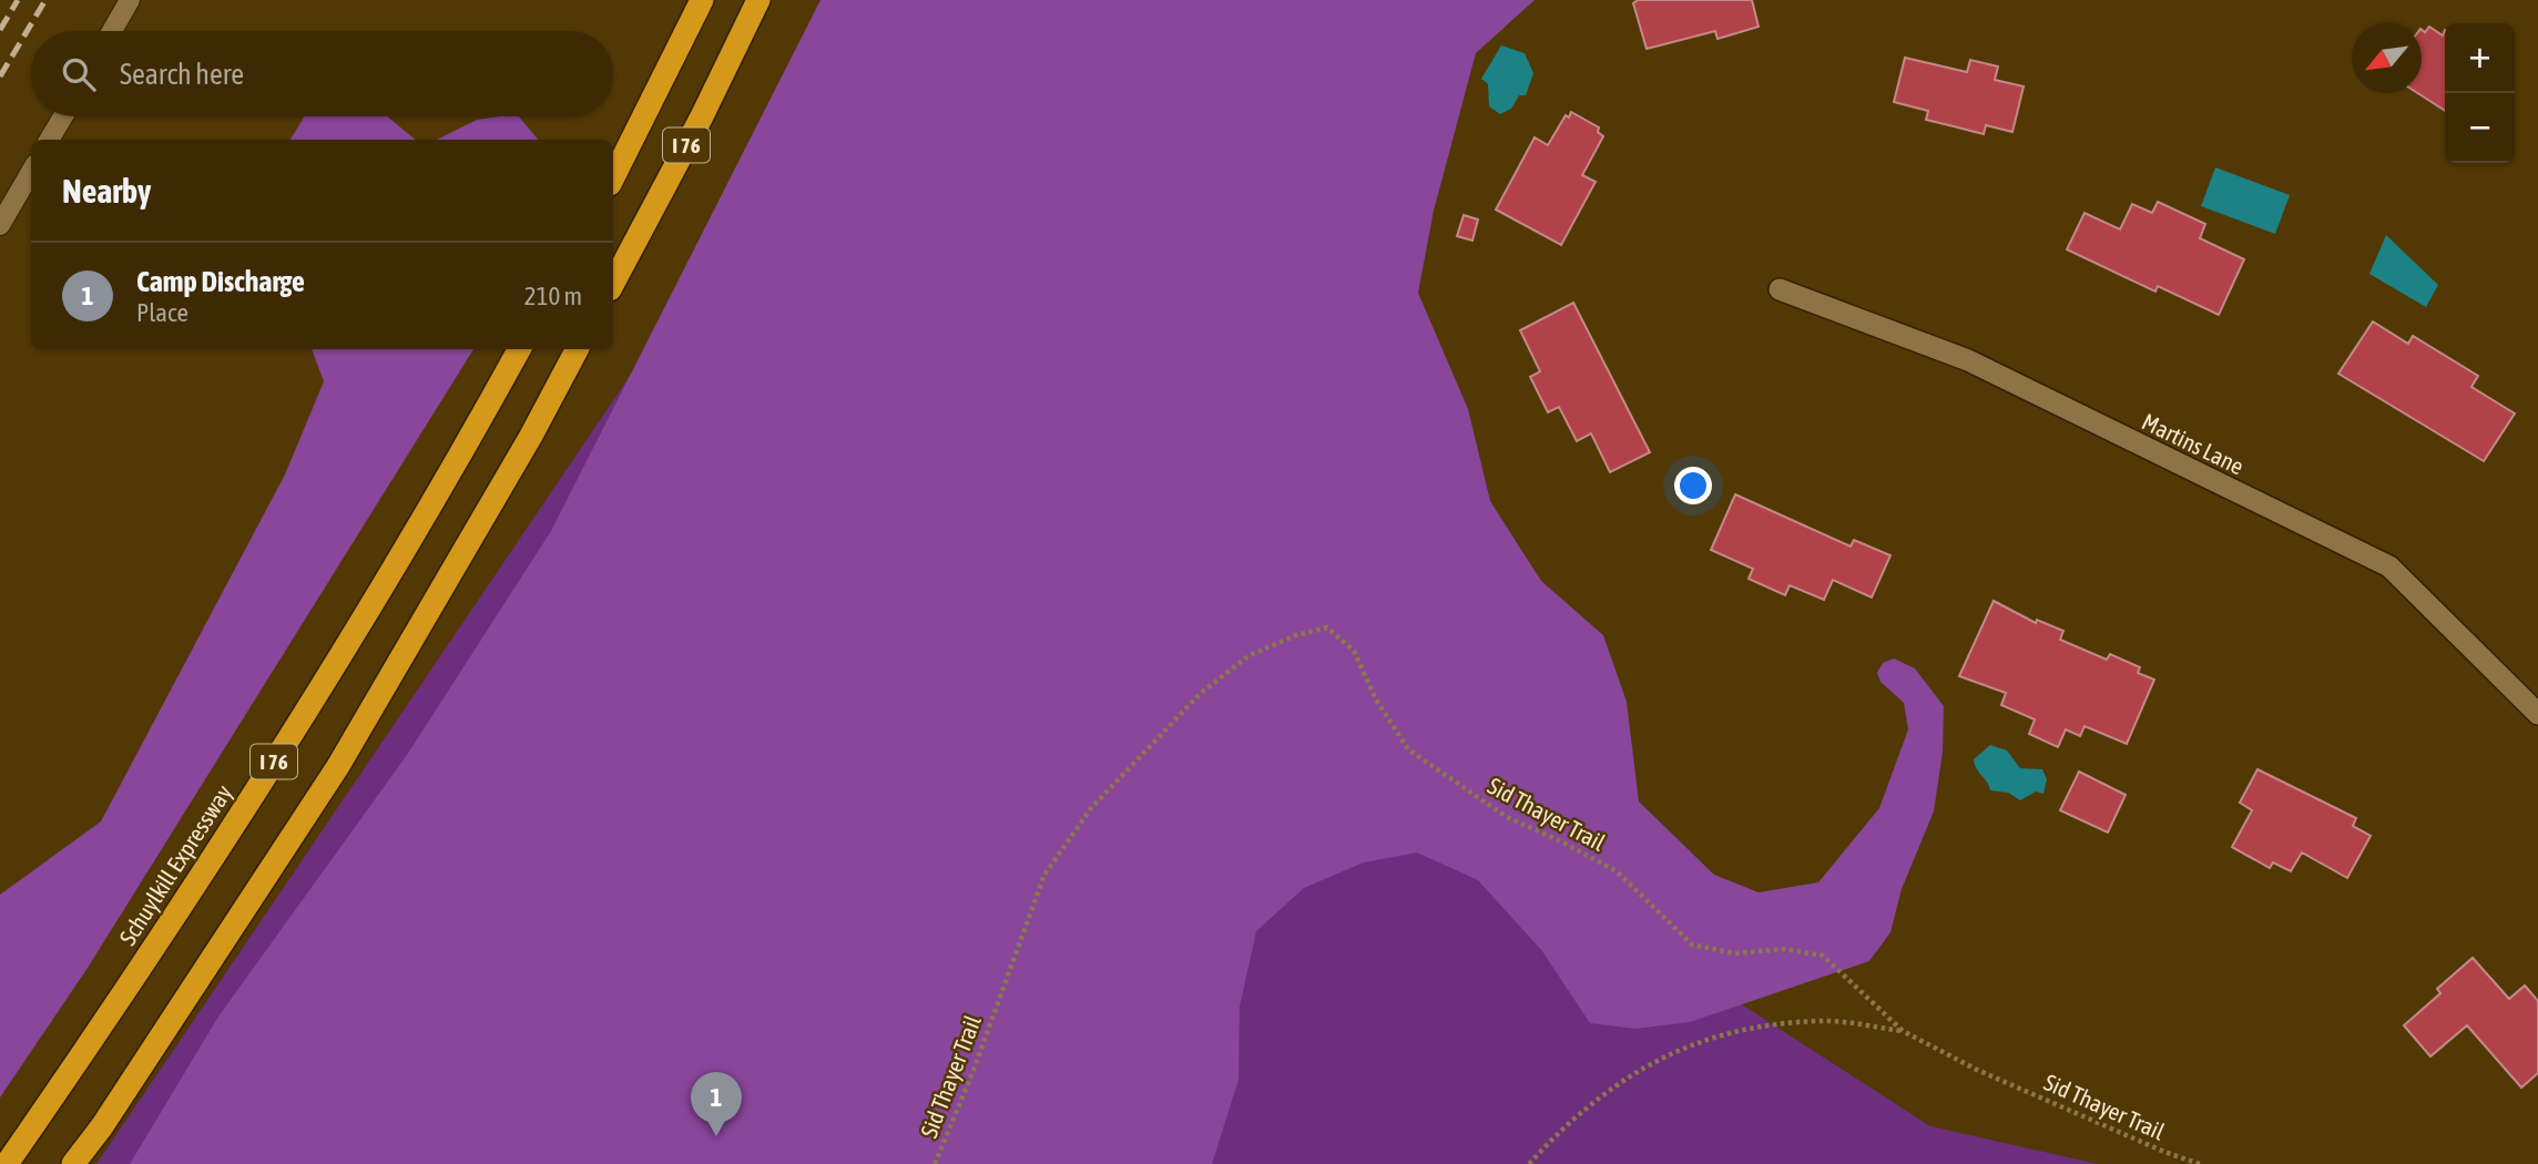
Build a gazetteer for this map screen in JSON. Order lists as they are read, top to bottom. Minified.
{"streets":{"highway":["I 76","Schuylkill Expressway"],"street":["Martins Lane"],"path":["Sid Thayer Trail"]},"north":"bottom left","page":{"map_buttons":["+","−"],"search":"Search here","heading":"Nearby","list":[{"mark":"1","name":"Camp Discharge","note":"Place","value":"210 m"}],"pins":"1"}}
